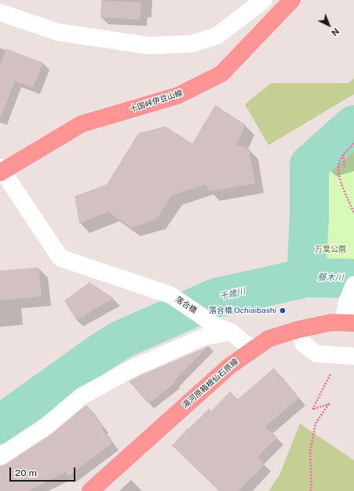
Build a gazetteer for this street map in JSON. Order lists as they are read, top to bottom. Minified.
{"streets":{"main road":["十国峠伊豆山線","湯河原箱根仙石原線"],"street":["落合橋"]},"crossings":[["十国峠伊豆山線","落合橋"],["落合橋","湯河原箱根仙石原線"]],"water":["藤木川","千歳川"],"parks":["万葉公園"],"places":["落合橋 Ochiaibashi"],"scale_bar":"20 m","north":"bottom right"}
